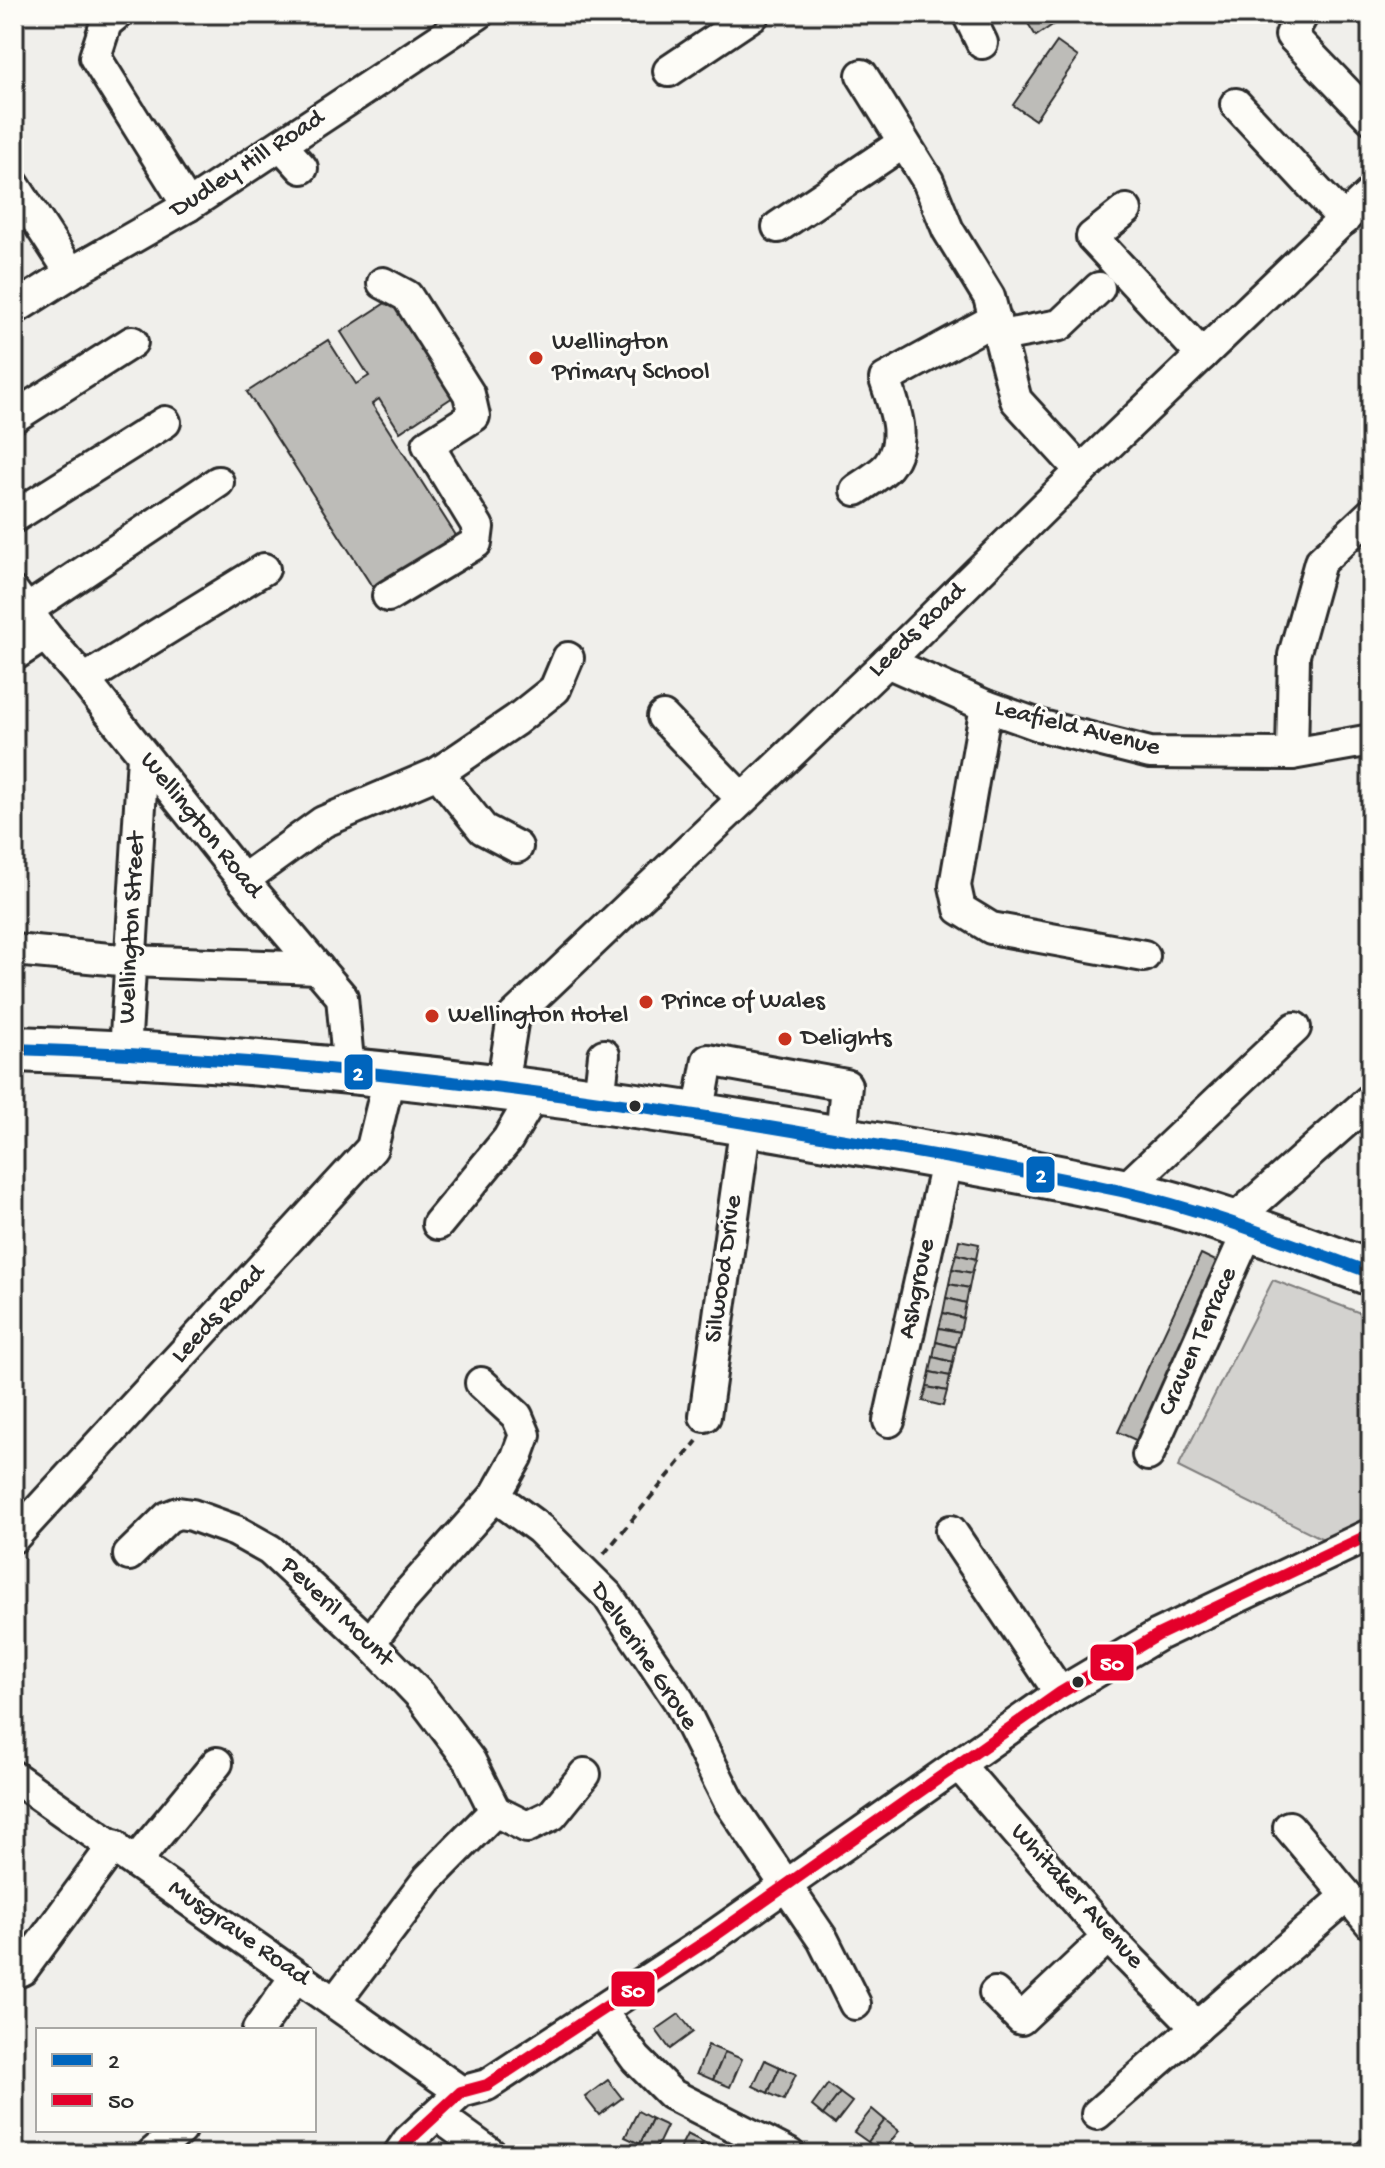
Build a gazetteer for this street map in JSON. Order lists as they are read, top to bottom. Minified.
{"streets":{"street":["Dudley Hill Road","Leeds Road","Leafield Avenue","Wellington Road","Wellington Street","Silwood Drive","Ashgrove","Craven Terrace","Peveril Mount","Delverine Grove","Whitaker Avenue","Musgrave Road"]},"crossings":[["Leeds Road","Leafield Avenue"],["Leeds Road","Wellington Road"],["Wellington Road","Wellington Street"]],"places":["Wellington Primary School","Prince of Wales","Wellington Hotel","Delights"],"lines":["transit line 2","transit line 50"],"legend":["2","50"]}
